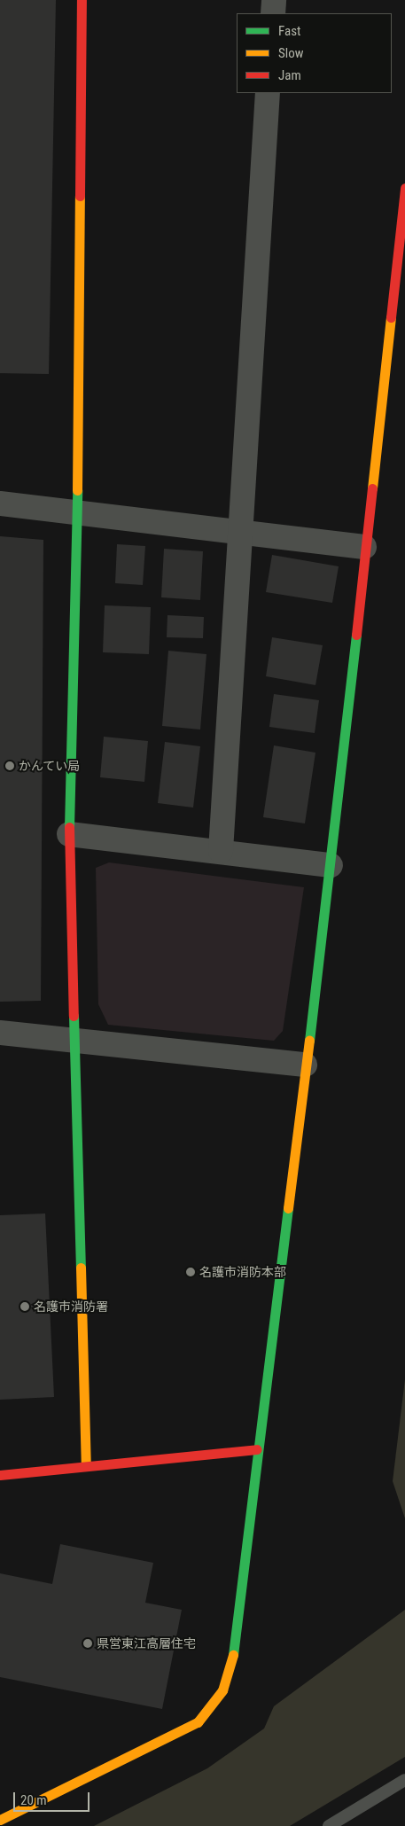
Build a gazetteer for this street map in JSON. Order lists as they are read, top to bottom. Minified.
{"places":["かんてい局","名護市消防本部","名護市消防署","県営東江高層住宅"],"legend":["Fast","Slow","Jam"],"scale_bar":"20 m"}
